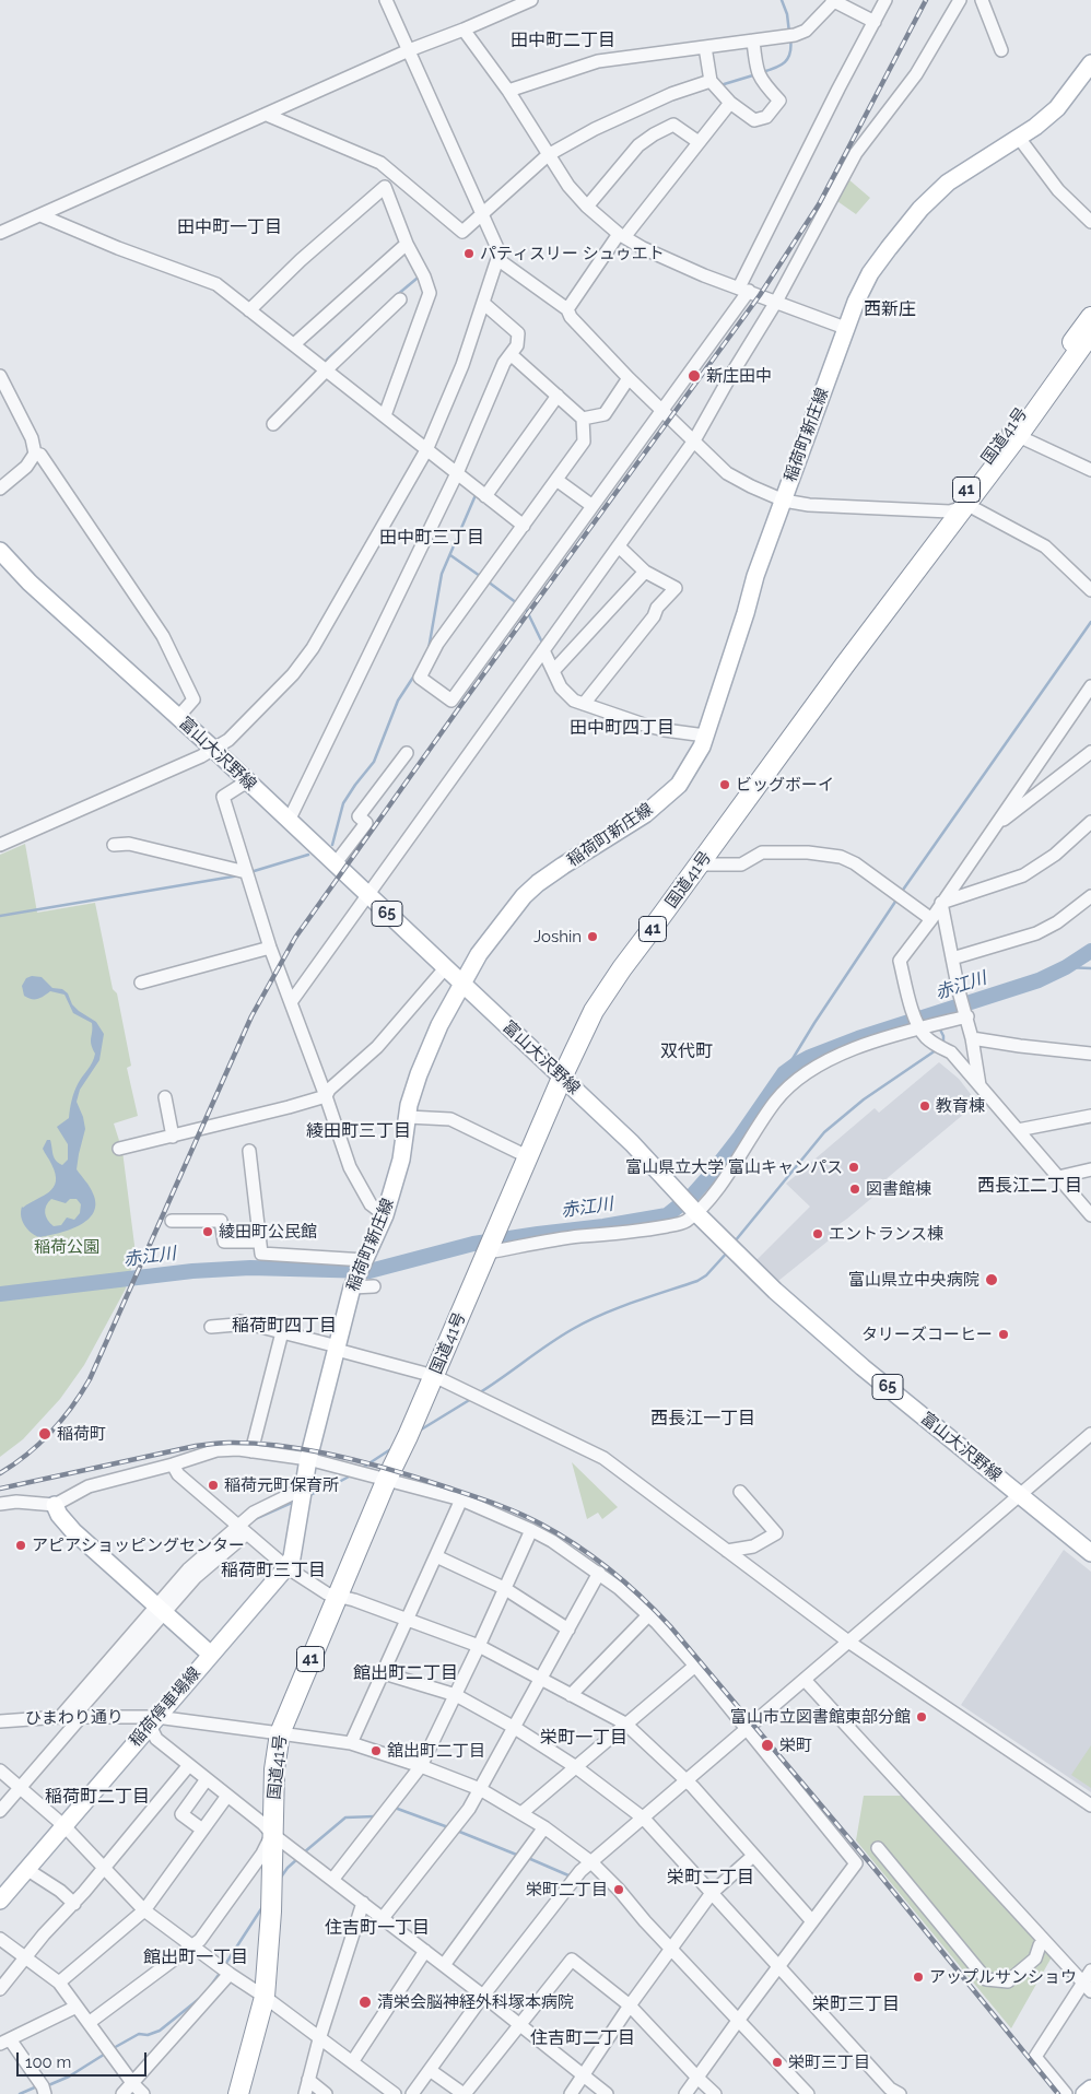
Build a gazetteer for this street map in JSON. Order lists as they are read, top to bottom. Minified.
{"streets":{"highway":["国道41号","41"],"main road":["稲荷町新庄線","富山大沢野線","65","稲荷停車場線"],"street":["ひまわり通り"]},"crossings":[["稲荷町新庄線","富山大沢野線"],["稲荷町新庄線","稲荷停車場線"],["国道41号","富山大沢野線"],["国道41号","ひまわり通り"],["稲荷停車場線","ひまわり通り"]],"districts":["田中町二丁目","田中町一丁目","西新庄","田中町三丁目","田中町四丁目","双代町","綾田町三丁目","西長江二丁目","稲荷町四丁目","西長江一丁目","稲荷町三丁目","館出町二丁目","栄町一丁目","稲荷町二丁目","栄町二丁目","住吉町一丁目","館出町一丁目","栄町三丁目","住吉町二丁目"],"water":["赤江川"],"parks":["稲荷公園"],"places":["パティスリー シュゥエト","新庄田中","ビッグボーイ","Joshin","教育棟","富山県立大学 富山キャンパス","図書館棟","綾田町公民館","エントランス棟","富山県立中央病院","タリーズコーヒー","稲荷町","稲荷元町保育所","アピアショッピングセンター","富山市立図書館東部分館","栄町","舘出町二丁目","栄町二丁目","アップルサンショウ","清栄会脳神経外科塚本病院","栄町三丁目"],"scale_bar":"100 m"}
